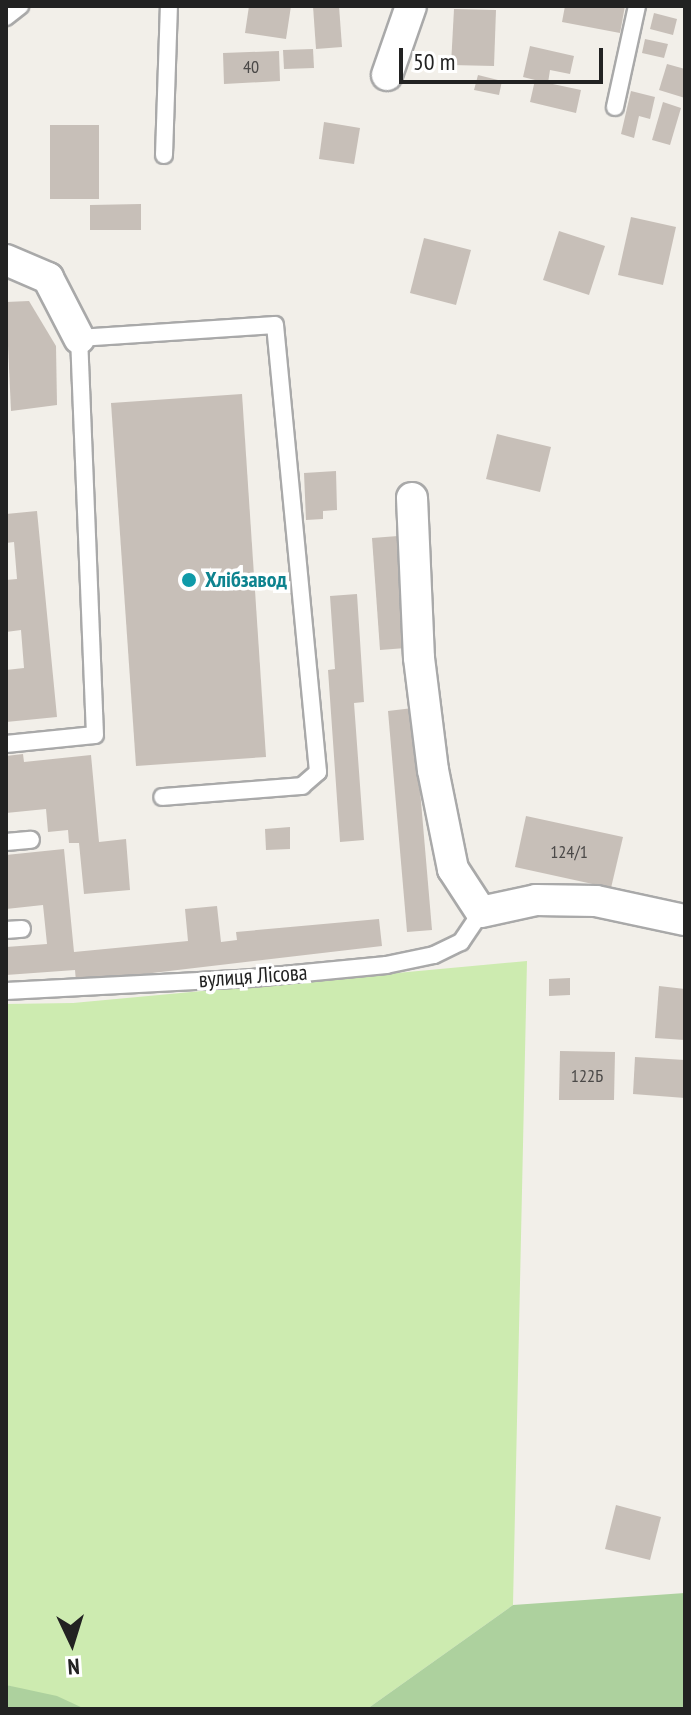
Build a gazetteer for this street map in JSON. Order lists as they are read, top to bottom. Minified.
{"streets":{"lane":["вулиця Лісова"]},"places":["Хлібзавод"],"house_numbers":["40","124/1","122Б"],"scale_bar":"50 m","north":"bottom"}
